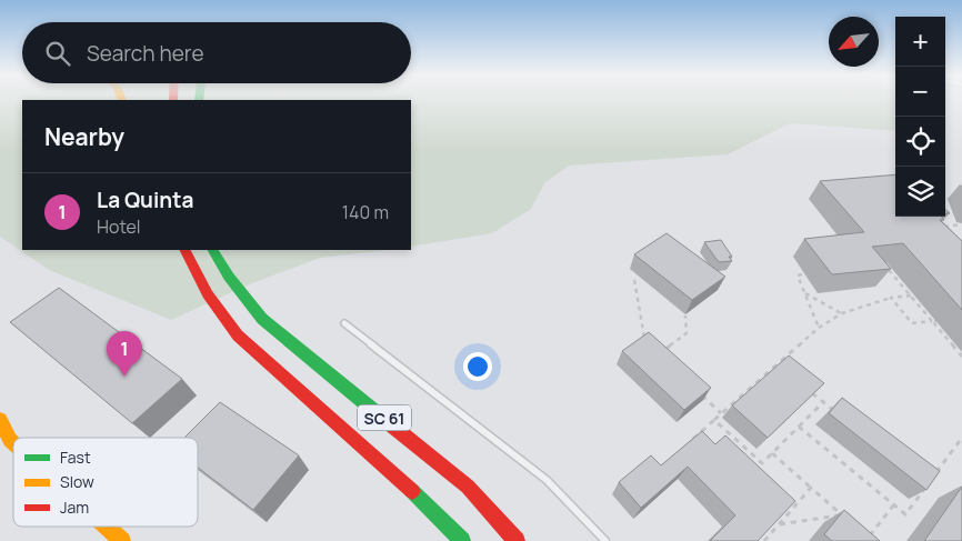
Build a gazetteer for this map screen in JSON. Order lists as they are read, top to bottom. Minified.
{"streets":{"main road":["SC 61"]},"legend":["Fast","Slow","Jam"],"north":"bottom left","page":{"map_buttons":["+","−"],"search":"Search here","heading":"Nearby","list":[{"mark":"1","name":"La Quinta","note":"Hotel","value":"140 m"}],"pins":"1"}}
